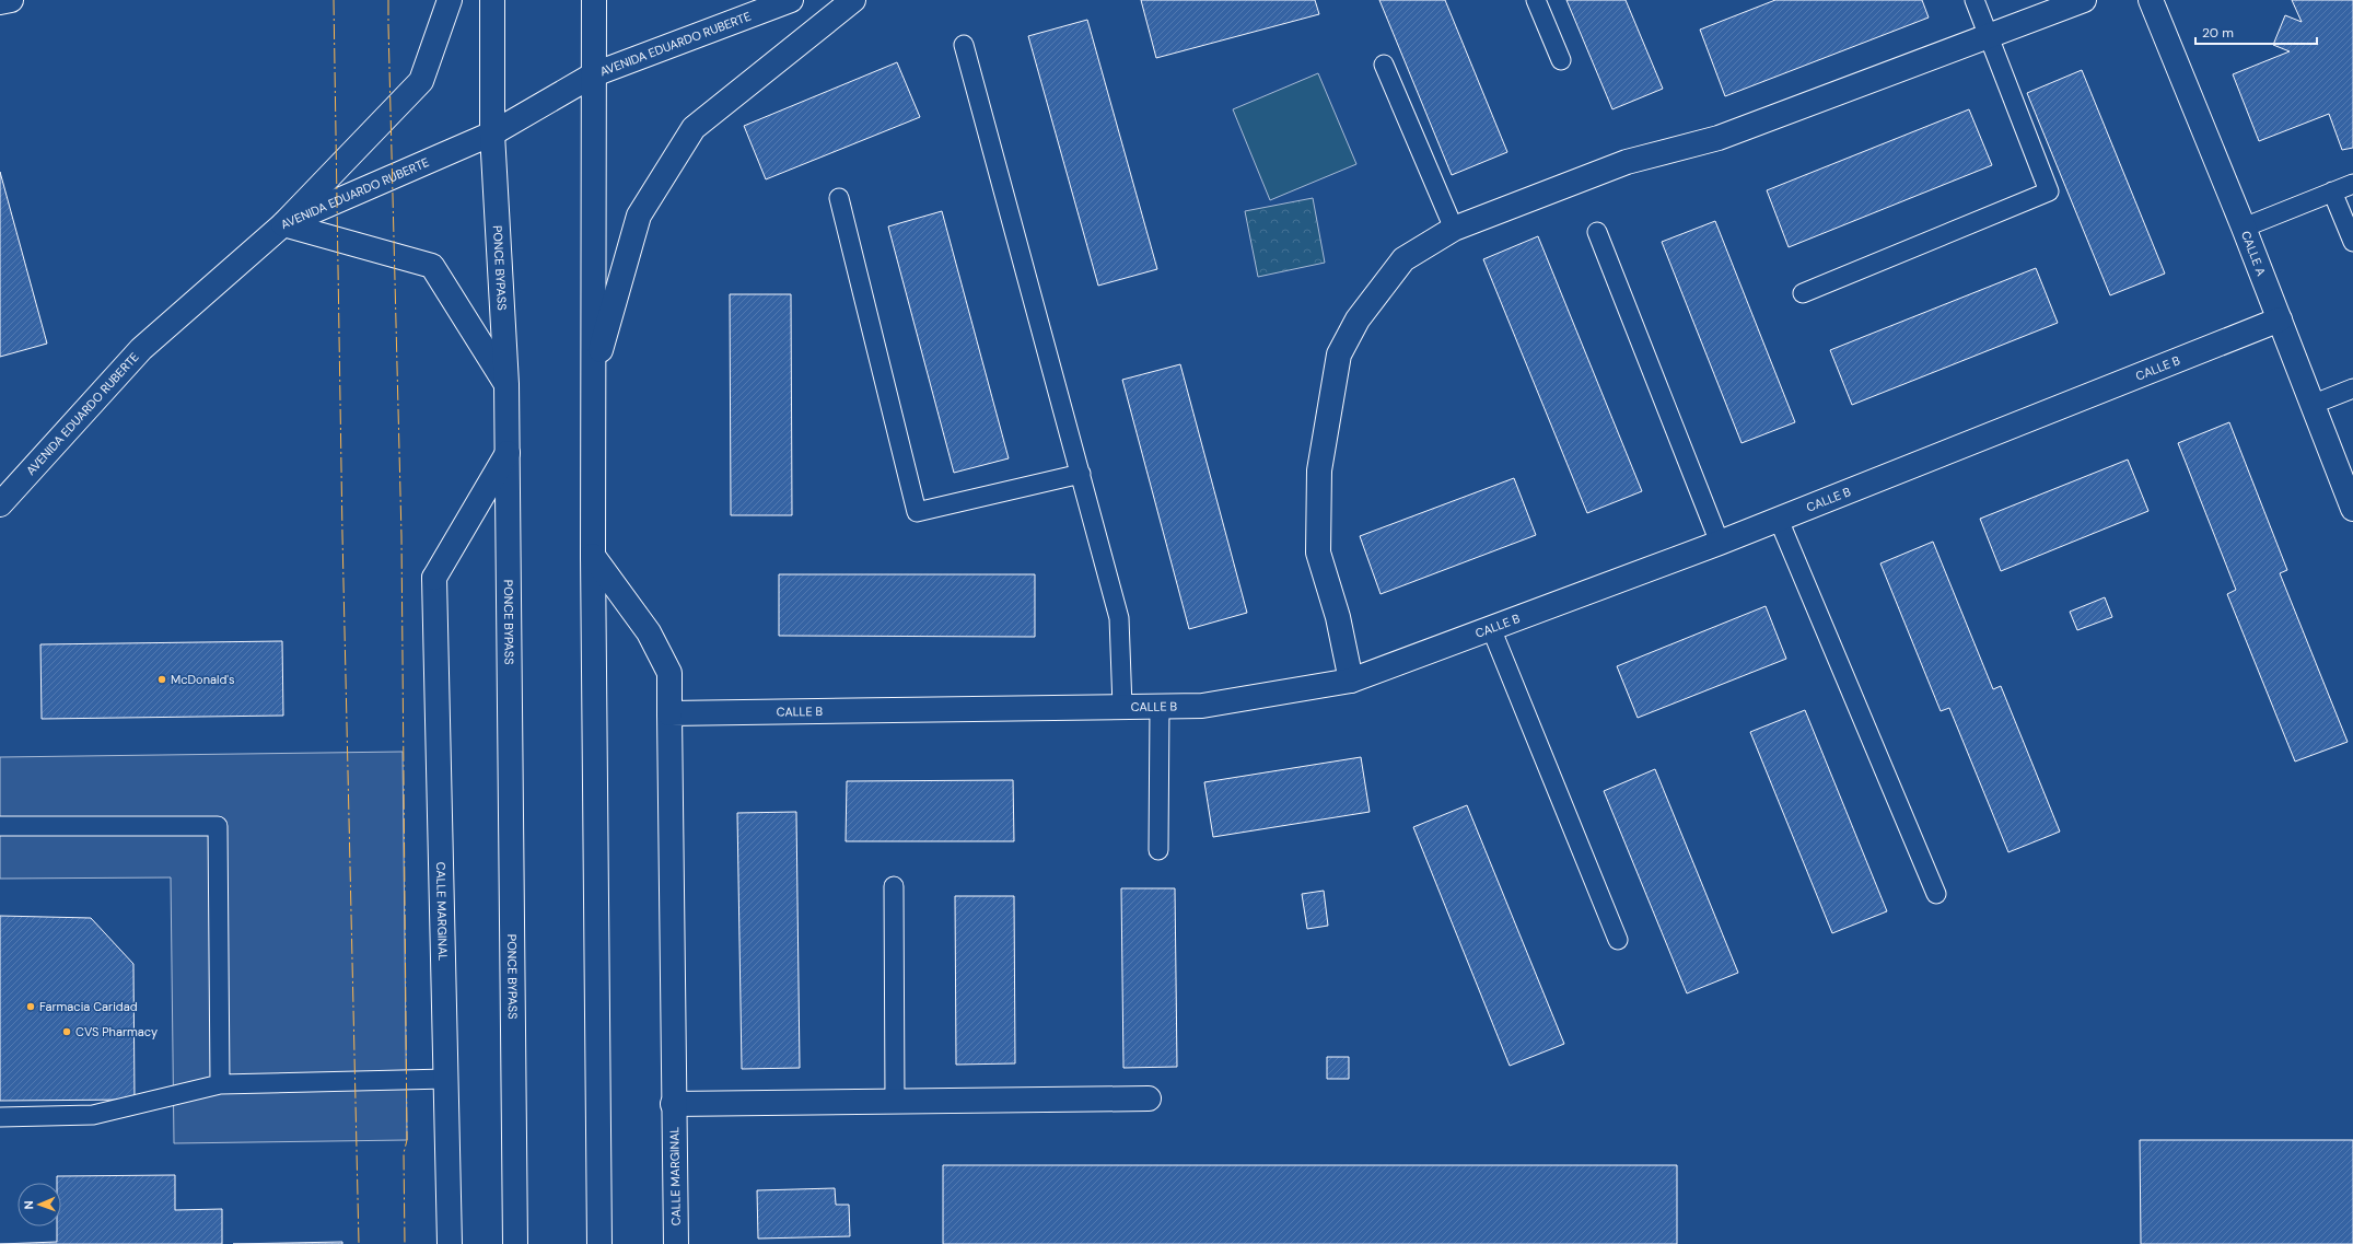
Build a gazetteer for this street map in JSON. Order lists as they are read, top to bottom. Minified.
{"streets":{"main road":["AVENIDA EDUARDO RUBERTE","CALLE A","PONCE BYPASS","CALLE B","CALLE MARGINAL"]},"crossings":[["AVENIDA EDUARDO RUBERTE","PONCE BYPASS"],["CALLE A","CALLE B"],["PONCE BYPASS","CALLE MARGINAL"],["CALLE B","CALLE MARGINAL"]],"places":["McDonald's","Farmacia Caridad","CVS Pharmacy"],"scale_bar":"20 m","north":"left"}
